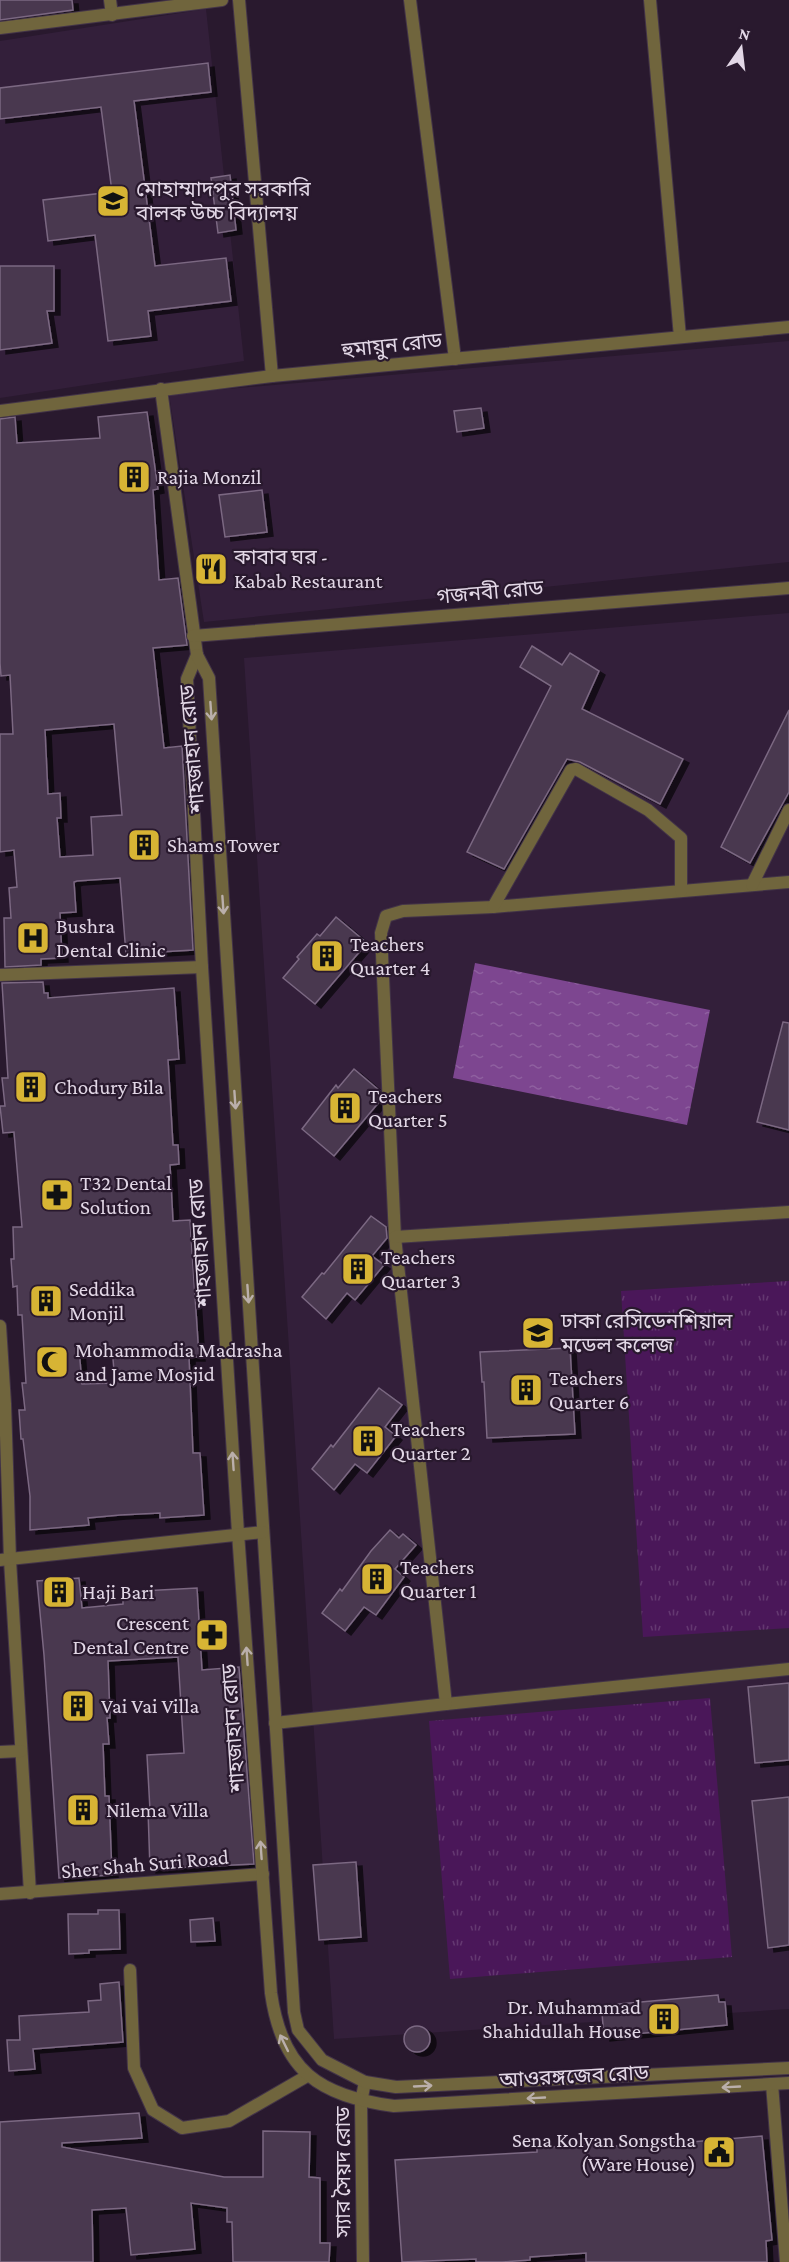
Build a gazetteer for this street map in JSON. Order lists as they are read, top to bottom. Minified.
{"streets":{"street":["হুমায়ুন রোড","গজনবী রোড","শাহজাহান রোড","Sher Shah Suri Road","আওরঙ্গজেব রোড","স্যার সৈয়দ রোড"]},"crossings":[["শাহজাহান রোড","Sher Shah Suri Road"],["শাহজাহান রোড","আওরঙ্গজেব রোড"],["শাহজাহান রোড","স্যার সৈয়দ রোড"],["আওরঙ্গজেব রোড","স্যার সৈয়দ রোড"]],"places":{"school or university":["মোহাম্মাদপুর সরকারি বালক উচ্চ বিদ্যালয়","ঢাকা রেসিডেনশিয়াল মডেল কলেজ"],"building":["Rajia Monzil","Shams Tower","Teachers Quarter 4","Chodury Bila","Teachers Quarter 5","Teachers Quarter 3","Seddika Monjil","Teachers Quarter 6","Teachers Quarter 2","Teachers Quarter 1","Haji Bari","Vai Vai Villa","Nilema Villa","Dr. Muhammad Shahidullah House"],"restaurant":["কাবাব ঘর - Kabab Restaurant"],"hospital":["Bushra Dental Clinic"],"pharmacy":["T32 Dental Solution","Crescent Dental Centre"],"mosque":["Mohammodia Madrasha and Jame Mosjid"],"public building":["Sena Kolyan Songstha (Ware House)"]},"north":"top"}
